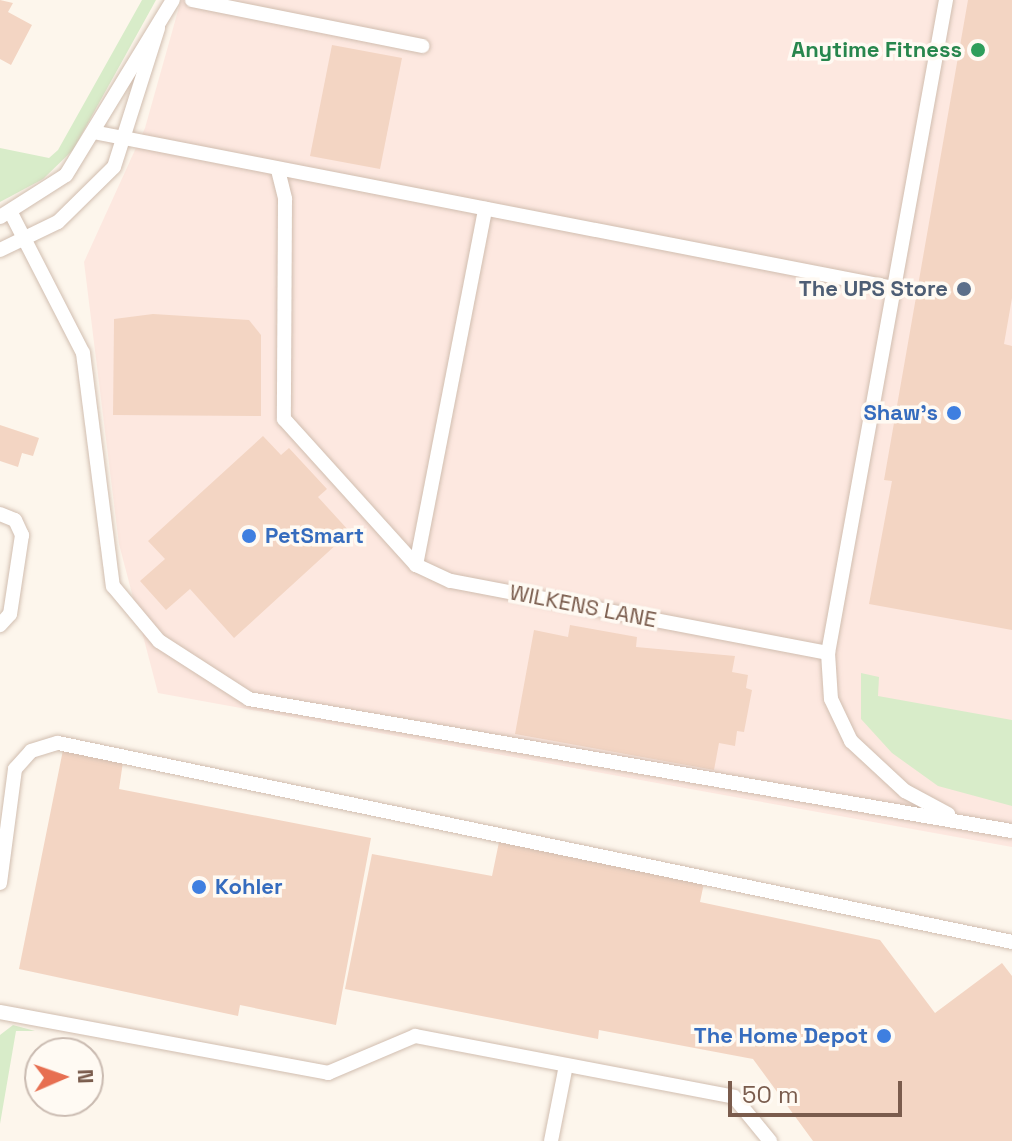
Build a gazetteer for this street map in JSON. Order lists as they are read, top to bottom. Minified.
{"streets":{"lane":["WILKENS LANE"]},"places":["Anytime Fitness","The UPS Store","Shaw's","PetSmart","Kohler","The Home Depot"],"scale_bar":"50 m","north":"right"}
